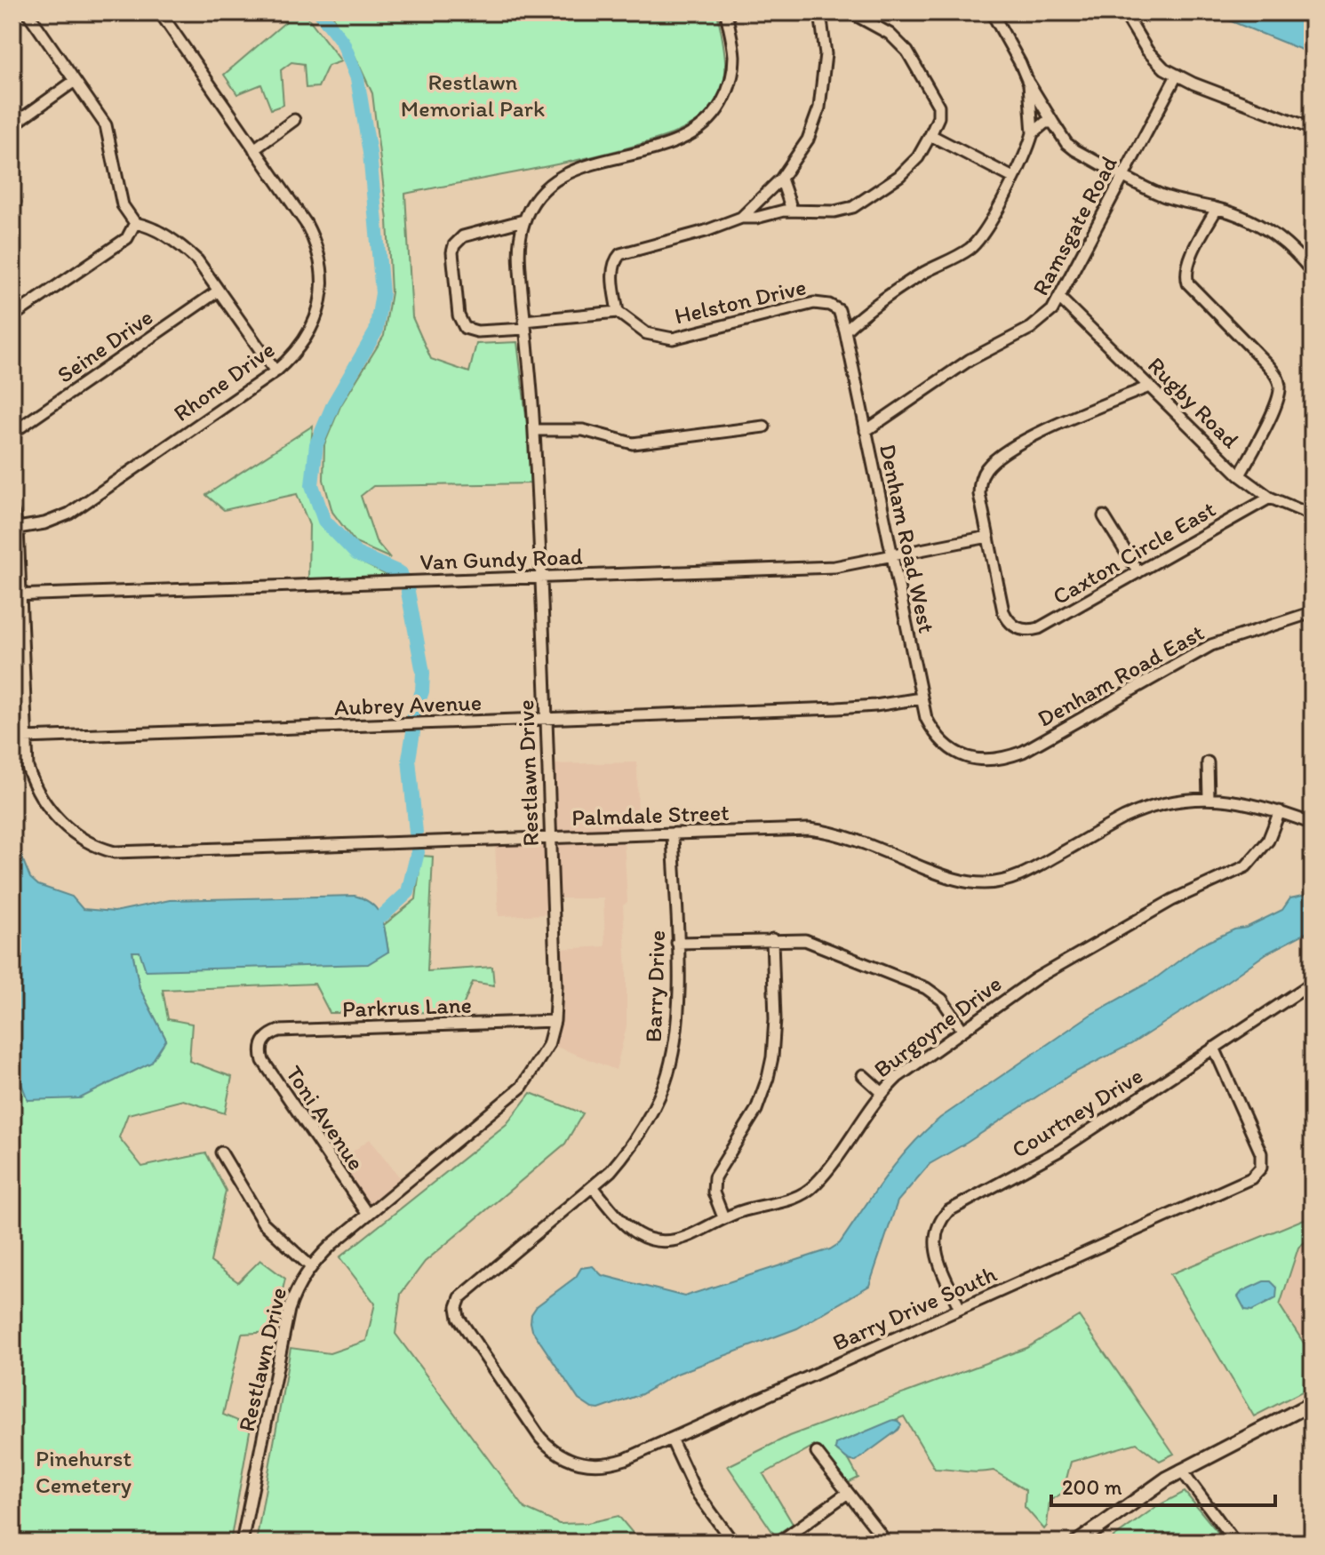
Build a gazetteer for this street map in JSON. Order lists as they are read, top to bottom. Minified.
{"streets":{"street":["Ramsgate Road","Helston Drive","Seine Drive","Rhone Drive","Rugby Road","Denham Road West","Caxton Circle East","Van Gundy Road","Denham Road East","Aubrey Avenue","Restlawn Drive","Palmdale Street","Barry Drive","Parkrus Lane","Burgoyne Drive","Courtney Drive","Toni Avenue","Barry Drive South"]},"crossings":[["Ramsgate Road","Rugby Road"],["Ramsgate Road","Denham Road West"],["Helston Drive","Denham Road West"],["Rhone Drive","Palmdale Street"],["Rugby Road","Caxton Circle East"],["Denham Road West","Van Gundy Road"],["Denham Road West","Denham Road East"],["Denham Road West","Aubrey Avenue"],["Caxton Circle East","Van Gundy Road"],["Van Gundy Road","Restlawn Drive"],["Van Gundy Road","Palmdale Street"],["Aubrey Avenue","Restlawn Drive"],["Aubrey Avenue","Palmdale Street"],["Restlawn Drive","Palmdale Street"],["Restlawn Drive","Parkrus Lane"],["Restlawn Drive","Toni Avenue"],["Palmdale Street","Barry Drive"],["Palmdale Street","Burgoyne Drive"],["Barry Drive","Burgoyne Drive"],["Barry Drive","Barry Drive South"],["Parkrus Lane","Toni Avenue"],["Courtney Drive","Barry Drive South"]],"parks":["Restlawn Memorial Park","Pinehurst Cemetery"],"scale_bar":"200 m"}
